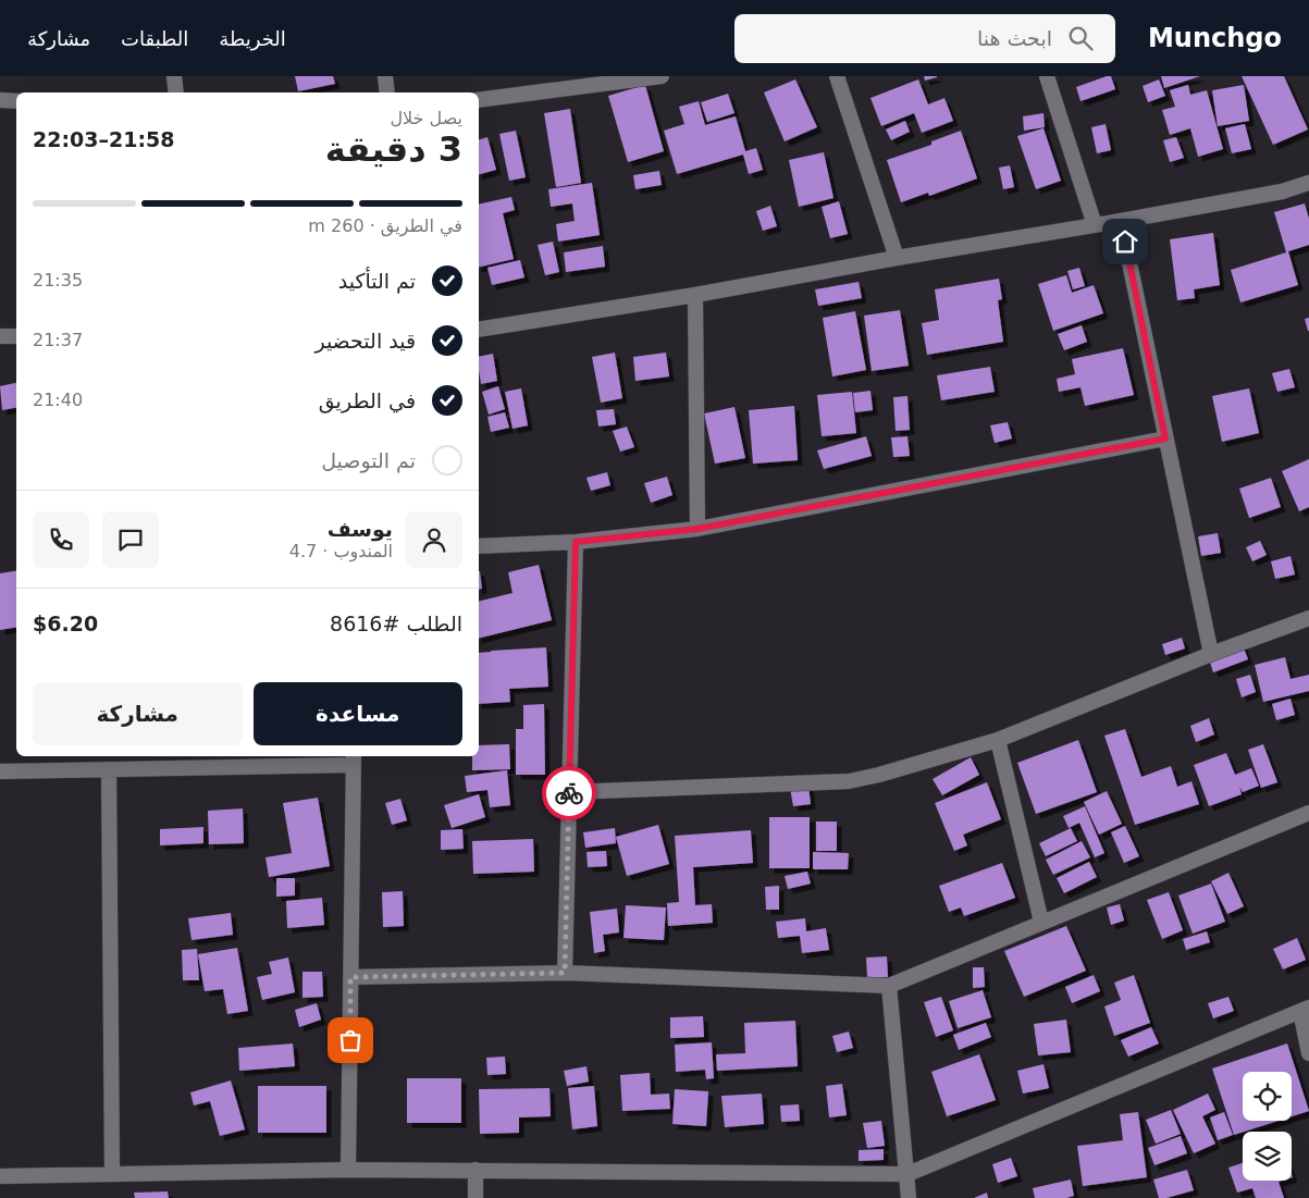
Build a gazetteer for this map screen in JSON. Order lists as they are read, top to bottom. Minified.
{"page":{"header":"Munchgo","search":"ابحث هنا","nav":["الخريطة","الطبقات","مشاركة"],"heading":["3 دقيقة","يصل خلال","21:58–22:03"],"panel":["يوسف","المندوب · 4.7","الطلب #8616","$6.20"],"bar":"في الطريق · 260 m","list":[["تم التأكيد","21:35"],["قيد التحضير","21:37"],["في الطريق","21:40"],"تم التوصيل"],"buttons":["مساعدة","مشاركة"]}}
